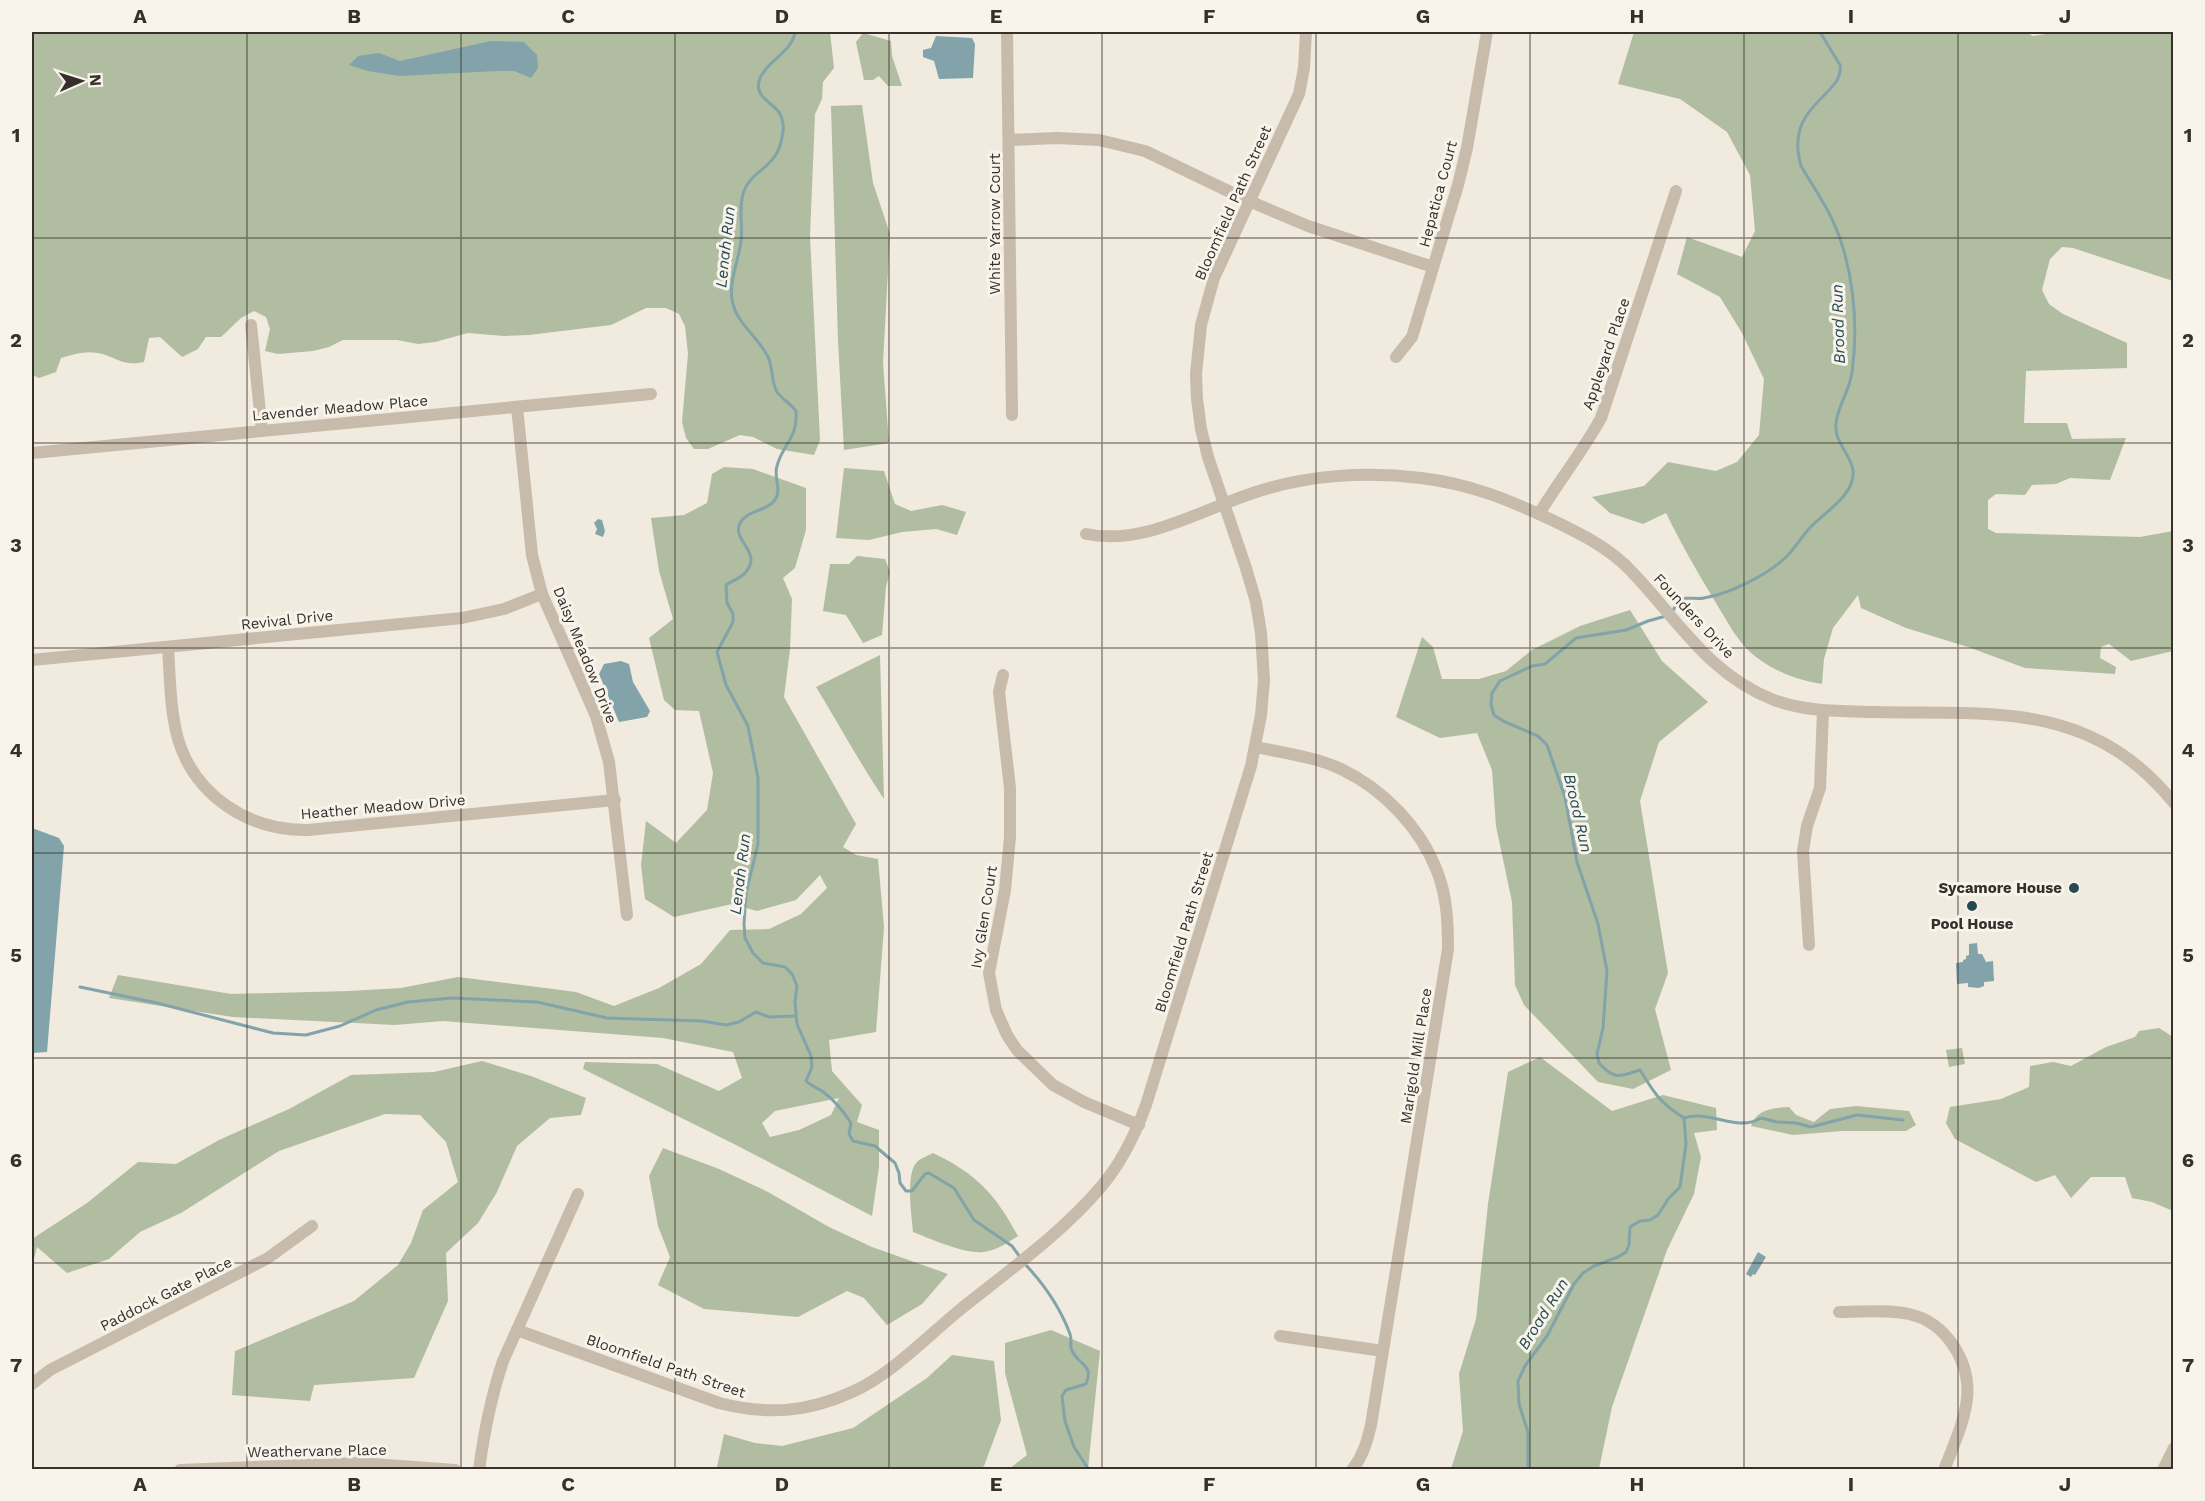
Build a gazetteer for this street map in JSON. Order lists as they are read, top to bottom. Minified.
{"streets":{"street":["Hepatica Court","Bloomfield Path Street","White Yarrow Court","Appleyard Place","Lavender Meadow Place","Founders Drive","Revival Drive","Daisy Meadow Drive","Heather Meadow Drive","Ivy Glen Court","Marigold Mill Place","Paddock Gate Place","Weathervane Place"]},"crossings":[["Bloomfield Path Street","Founders Drive"],["Bloomfield Path Street","Ivy Glen Court"],["Bloomfield Path Street","Marigold Mill Place"],["Appleyard Place","Founders Drive"],["Lavender Meadow Place","Daisy Meadow Drive"],["Revival Drive","Daisy Meadow Drive"],["Revival Drive","Heather Meadow Drive"],["Daisy Meadow Drive","Heather Meadow Drive"]],"water":["Lenah Run","Broad Run"],"places":["Sycamore House","Pool House"],"north":"right","grid":{"columns":["A","B","C","D","E","F","G","H","I","J"],"rows":["1","2","3","4","5","6","7"]}}
